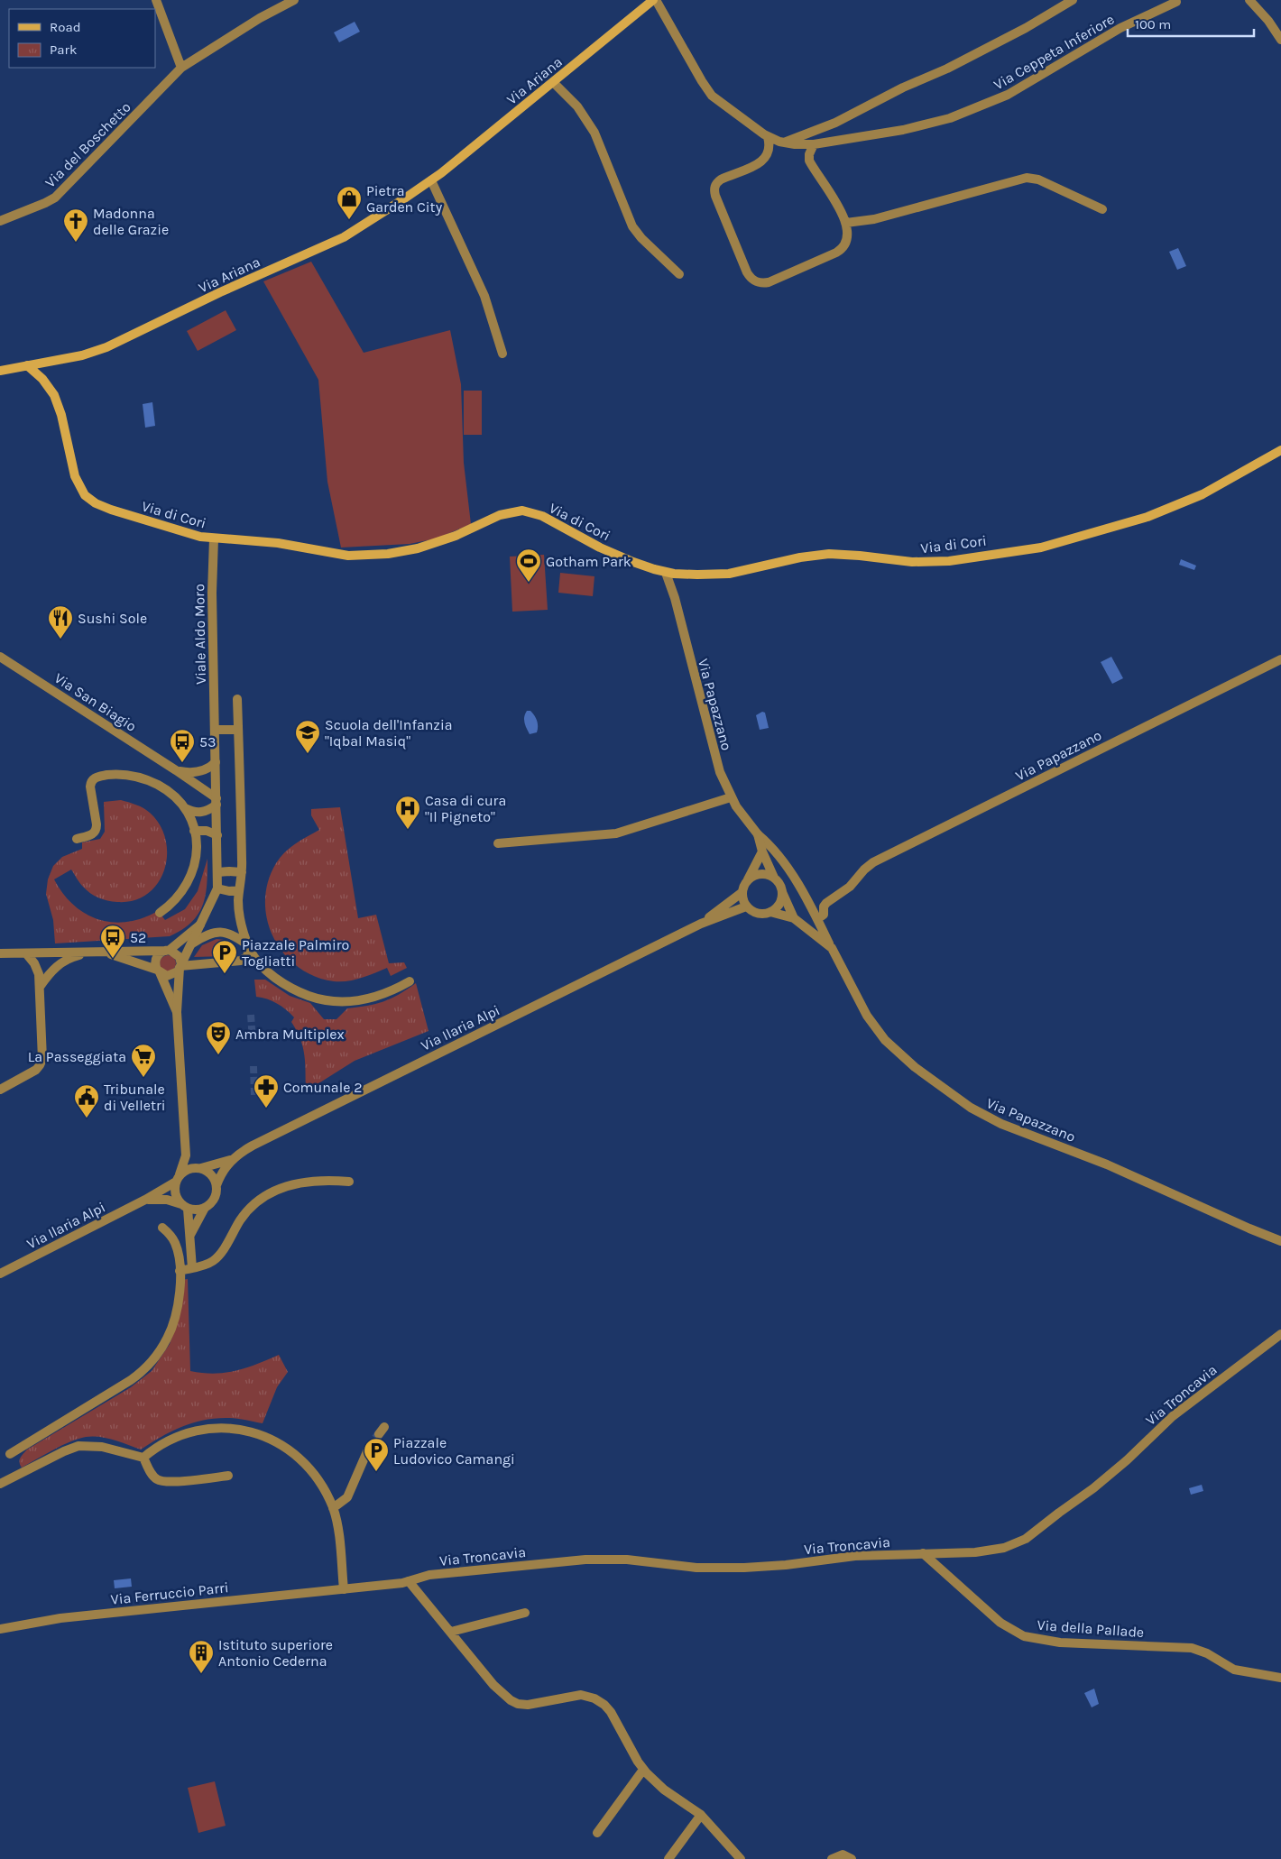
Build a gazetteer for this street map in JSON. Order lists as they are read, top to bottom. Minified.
{"streets":{"main road":["Via Ariana","Via di Cori"],"street":["Via Ceppeta Inferiore","Via del Boschetto","Viale Aldo Moro","Via San Biagio","Via Papazzano","Via Ilaria Alpi","Via Troncavia","Via Ferruccio Parri","Via della Pallade"]},"crossings":[["Via Ceppeta Inferiore","Via Ariana"],["Via Ariana","Via di Cori"],["Via di Cori","Viale Aldo Moro"],["Via di Cori","Via Papazzano"],["Viale Aldo Moro","Via San Biagio"],["Via Papazzano","Via Ilaria Alpi"],["Via Troncavia","Via Ferruccio Parri"],["Via Troncavia","Via della Pallade"]],"places":{"shop":["Pietra Garden City"],"church":["Madonna delle Grazie"],"sports":["Gotham Park"],"restaurant":["Sushi Sole"],"school or university":["Scuola dell'Infanzia \"Iqbal Masiq\""],"bus stop":["53","52"],"hospital":["Casa di cura \"Il Pigneto\""],"parking":["Piazzale Palmiro Togliatti","Piazzale Ludovico Camangi"],"theatre":["Ambra Multiplex"],"supermarket":["La Passeggiata"],"pharmacy":["Comunale 2"],"public building":["Tribunale di Velletri"],"building":["Istituto superiore Antonio Cederna"]},"legend":["Road","Park"],"scale_bar":"100 m"}
